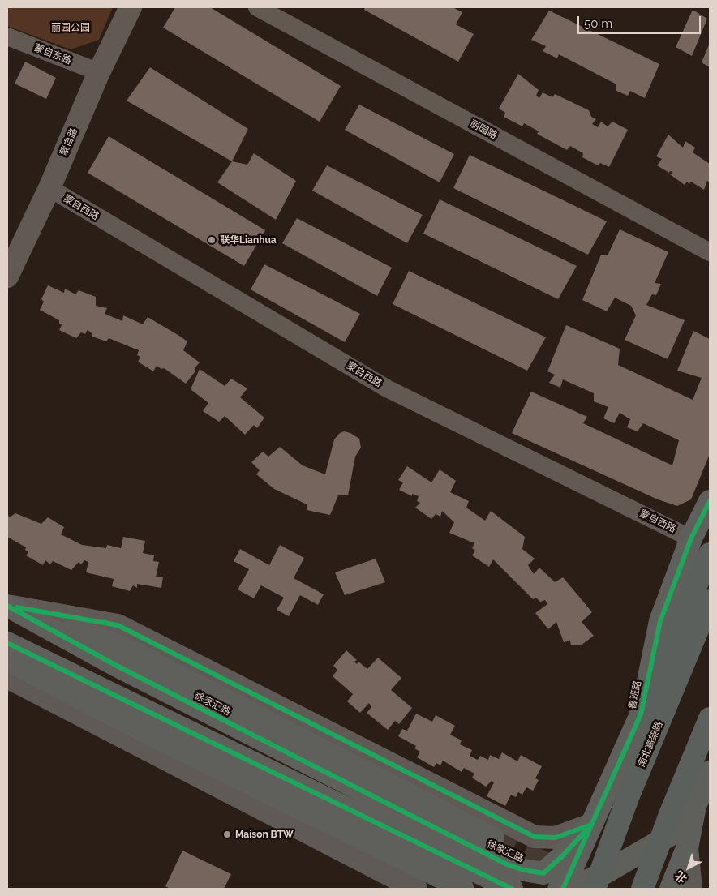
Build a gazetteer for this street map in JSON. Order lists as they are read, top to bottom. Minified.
{"streets":{"highway":["南北高架路"],"main road":["鲁班路","徐家汇路"],"street":["蒙自东路","丽园路","蒙自路","蒙自西路"]},"crossings":[["蒙自东路","蒙自路"],["蒙自路","蒙自西路"],["蒙自西路","鲁班路"],["鲁班路","徐家汇路"]],"parks":["丽园公园"],"places":["联华Lianhua","Maison BTW"],"scale_bar":"50 m","north":"bottom left"}
